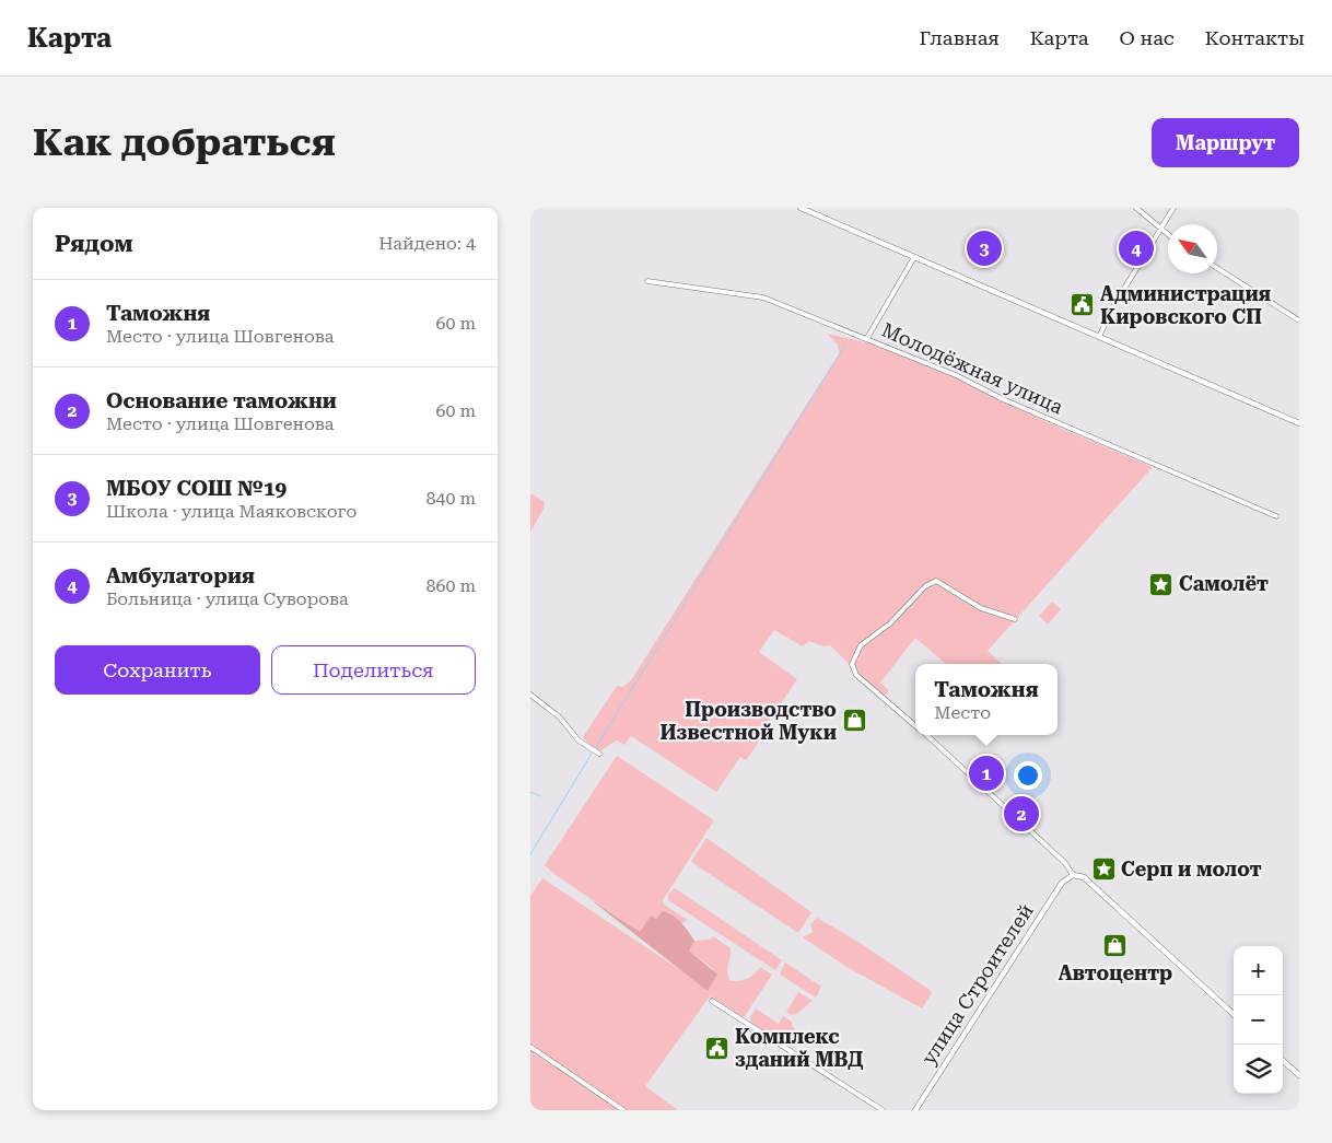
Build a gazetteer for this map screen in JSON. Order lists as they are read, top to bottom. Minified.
{"streets":{"street":["Молодёжная улица","улица Строителей"]},"places":{"public building":["Администрация Кировского СП","Комплекс зданий МВД"],"place":["Самолёт","Серп и молот"],"shop":["Производство Известной Муки","Автоцентр"]},"north":"top left","page":{"header":"Карта","nav":["Главная","Карта","О нас","Контакты"],"buttons":["Маршрут",["Сохранить","Поделиться"]],"title":"Как добраться","heading":["Рядом","Найдено: 4"],"pins":["3","4","1","2"],"list":[{"mark":"1","name":"Таможня","note":"Место · улица Шовгенова","value":"60 m"},{"mark":"2","name":"Основание таможни","note":"Место · улица Шовгенова","value":"60 m"},{"mark":"3","name":"МБОУ СОШ №19","note":"Школа · улица Маяковского","value":"840 m"},{"mark":"4","name":"Амбулатория","note":"Больница · улица Суворова","value":"860 m"}],"popup":["Таможня","Место"],"map_buttons":["+","−"]}}
